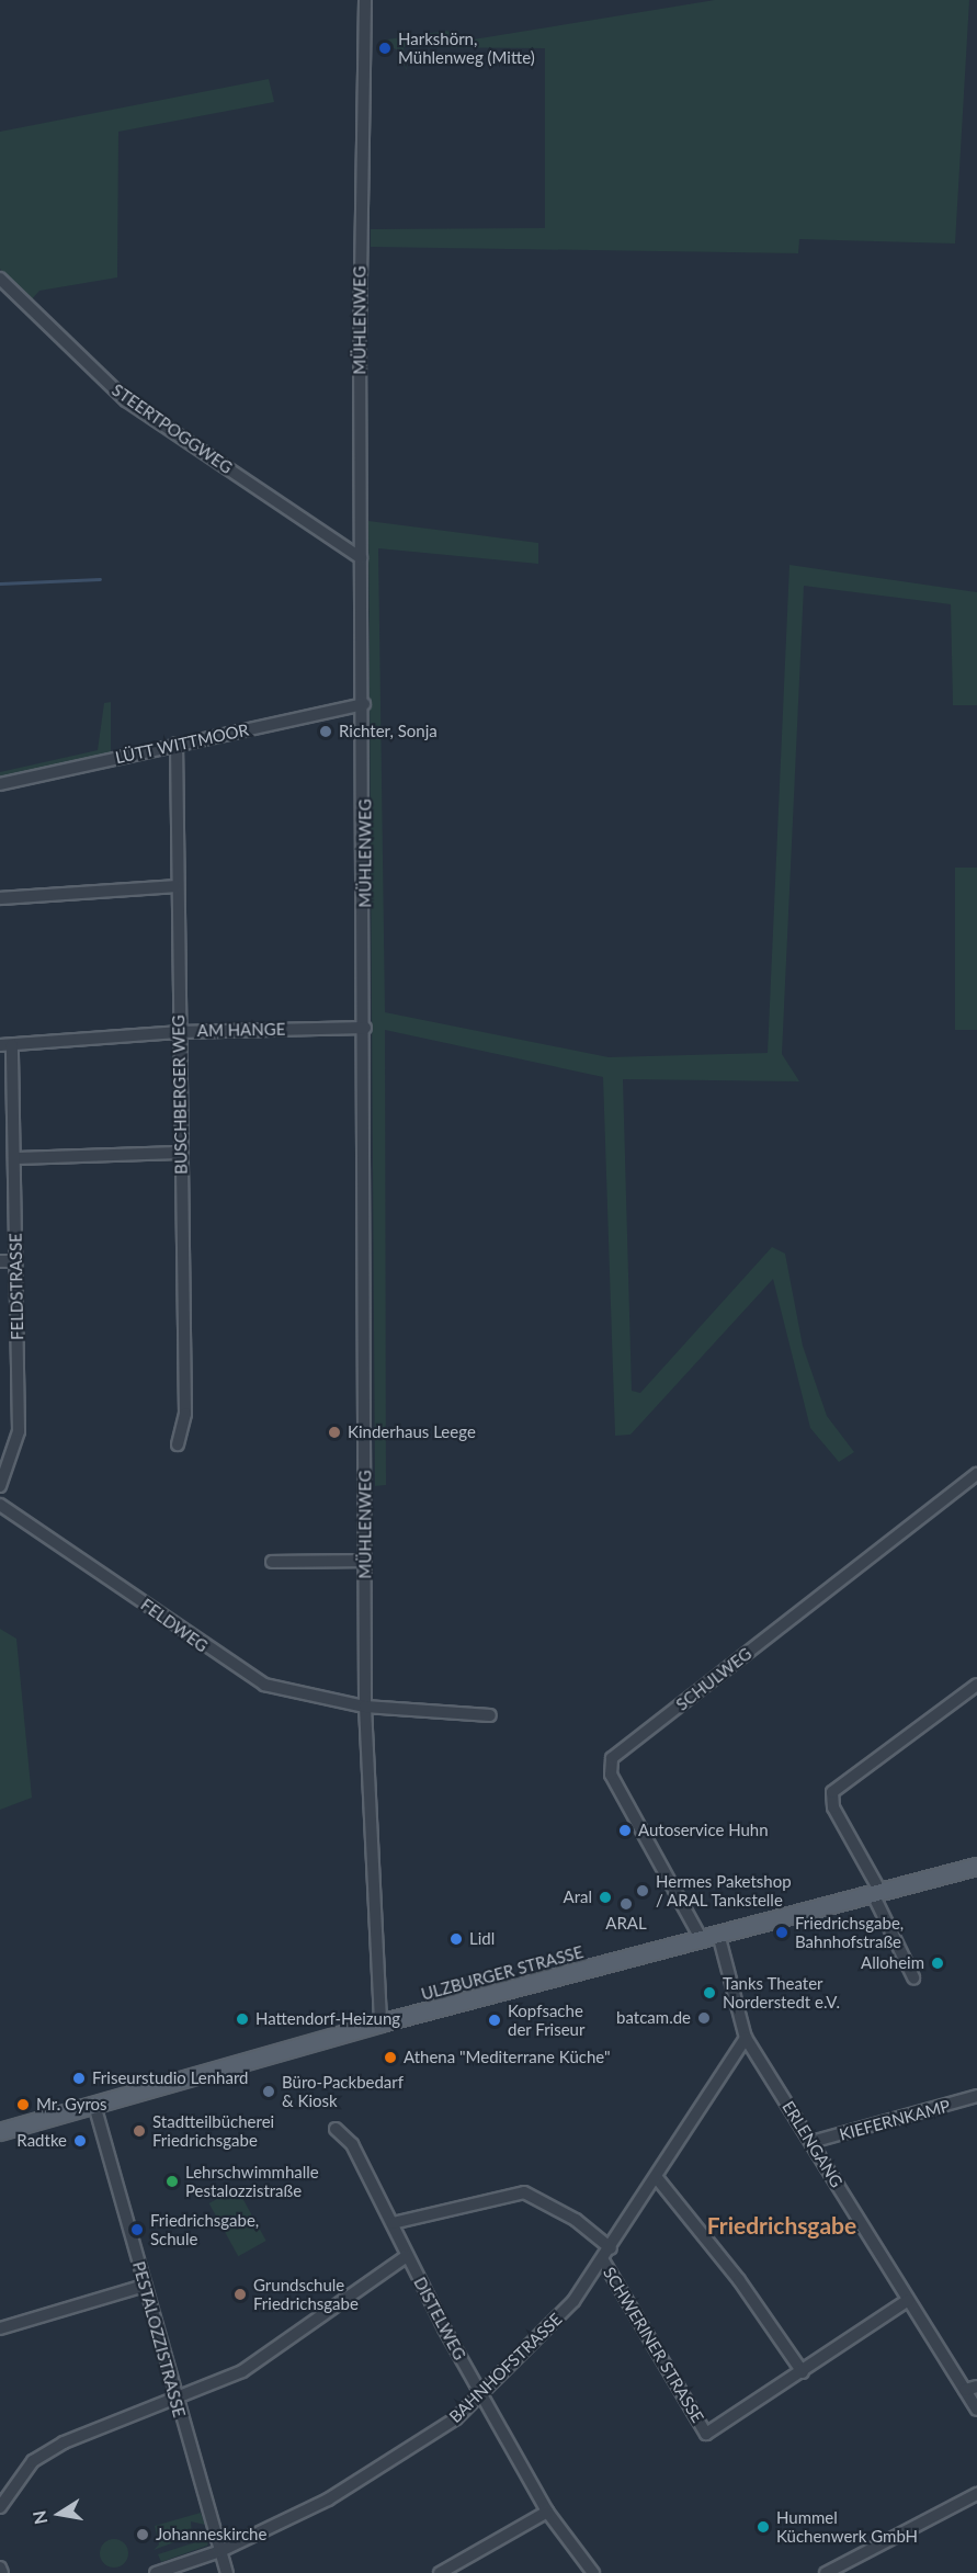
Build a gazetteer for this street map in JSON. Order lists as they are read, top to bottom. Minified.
{"streets":{"main road":["ULZBURGER STRASSE"],"street":["MÜHLENWEG","STEERTPOGGWEG","LÜTT WITTMOOR","AM HANGE","BUSCHBERGER WEG","FELDSTRASSE","FELDWEG","SCHULWEG","KIEFERNKAMP","ERLENGANG","DISTELWEG","PESTALOZZISTRASSE","SCHWERINER STRASSE","BAHNHOFSTRASSE"]},"crossings":[["MÜHLENWEG","STEERTPOGGWEG"],["MÜHLENWEG","LÜTT WITTMOOR"],["MÜHLENWEG","AM HANGE"],["MÜHLENWEG","FELDWEG"],["MÜHLENWEG","ULZBURGER STRASSE"],["LÜTT WITTMOOR","BUSCHBERGER WEG"],["AM HANGE","BUSCHBERGER WEG"],["AM HANGE","FELDSTRASSE"],["SCHULWEG","ULZBURGER STRASSE"],["ULZBURGER STRASSE","ERLENGANG"],["ULZBURGER STRASSE","PESTALOZZISTRASSE"],["KIEFERNKAMP","ERLENGANG"],["ERLENGANG","SCHWERINER STRASSE"],["ERLENGANG","BAHNHOFSTRASSE"],["DISTELWEG","BAHNHOFSTRASSE"],["PESTALOZZISTRASSE","BAHNHOFSTRASSE"],["SCHWERINER STRASSE","BAHNHOFSTRASSE"]],"districts":["Friedrichsgabe"],"places":["Harkshörn, Mühlenweg (Mitte)","Richter, Sonja","Kinderhaus Leege","Autoservice Huhn","Hermes Paketshop / ARAL Tankstelle","Aral","ARAL","Friedrichsgabe, Bahnhofstraße","Lidl","Alloheim","Tanks Theater Norderstedt e.V.","batcam.de","Hattendorf-Heizung","Kopfsache der Friseur","Athena \"Mediterrane Küche\"","Friseurstudio Lenhard","Büro-Packbedarf & Kiosk","Mr. Gyros","Stadtteilbücherei Friedrichsgabe","Radtke","Lehrschwimmhalle Pestalozzistraße","Friedrichsgabe, Schule","Grundschule Friedrichsgabe","Hummel Küchenwerk GmbH","Johanneskirche"],"north":"left"}
